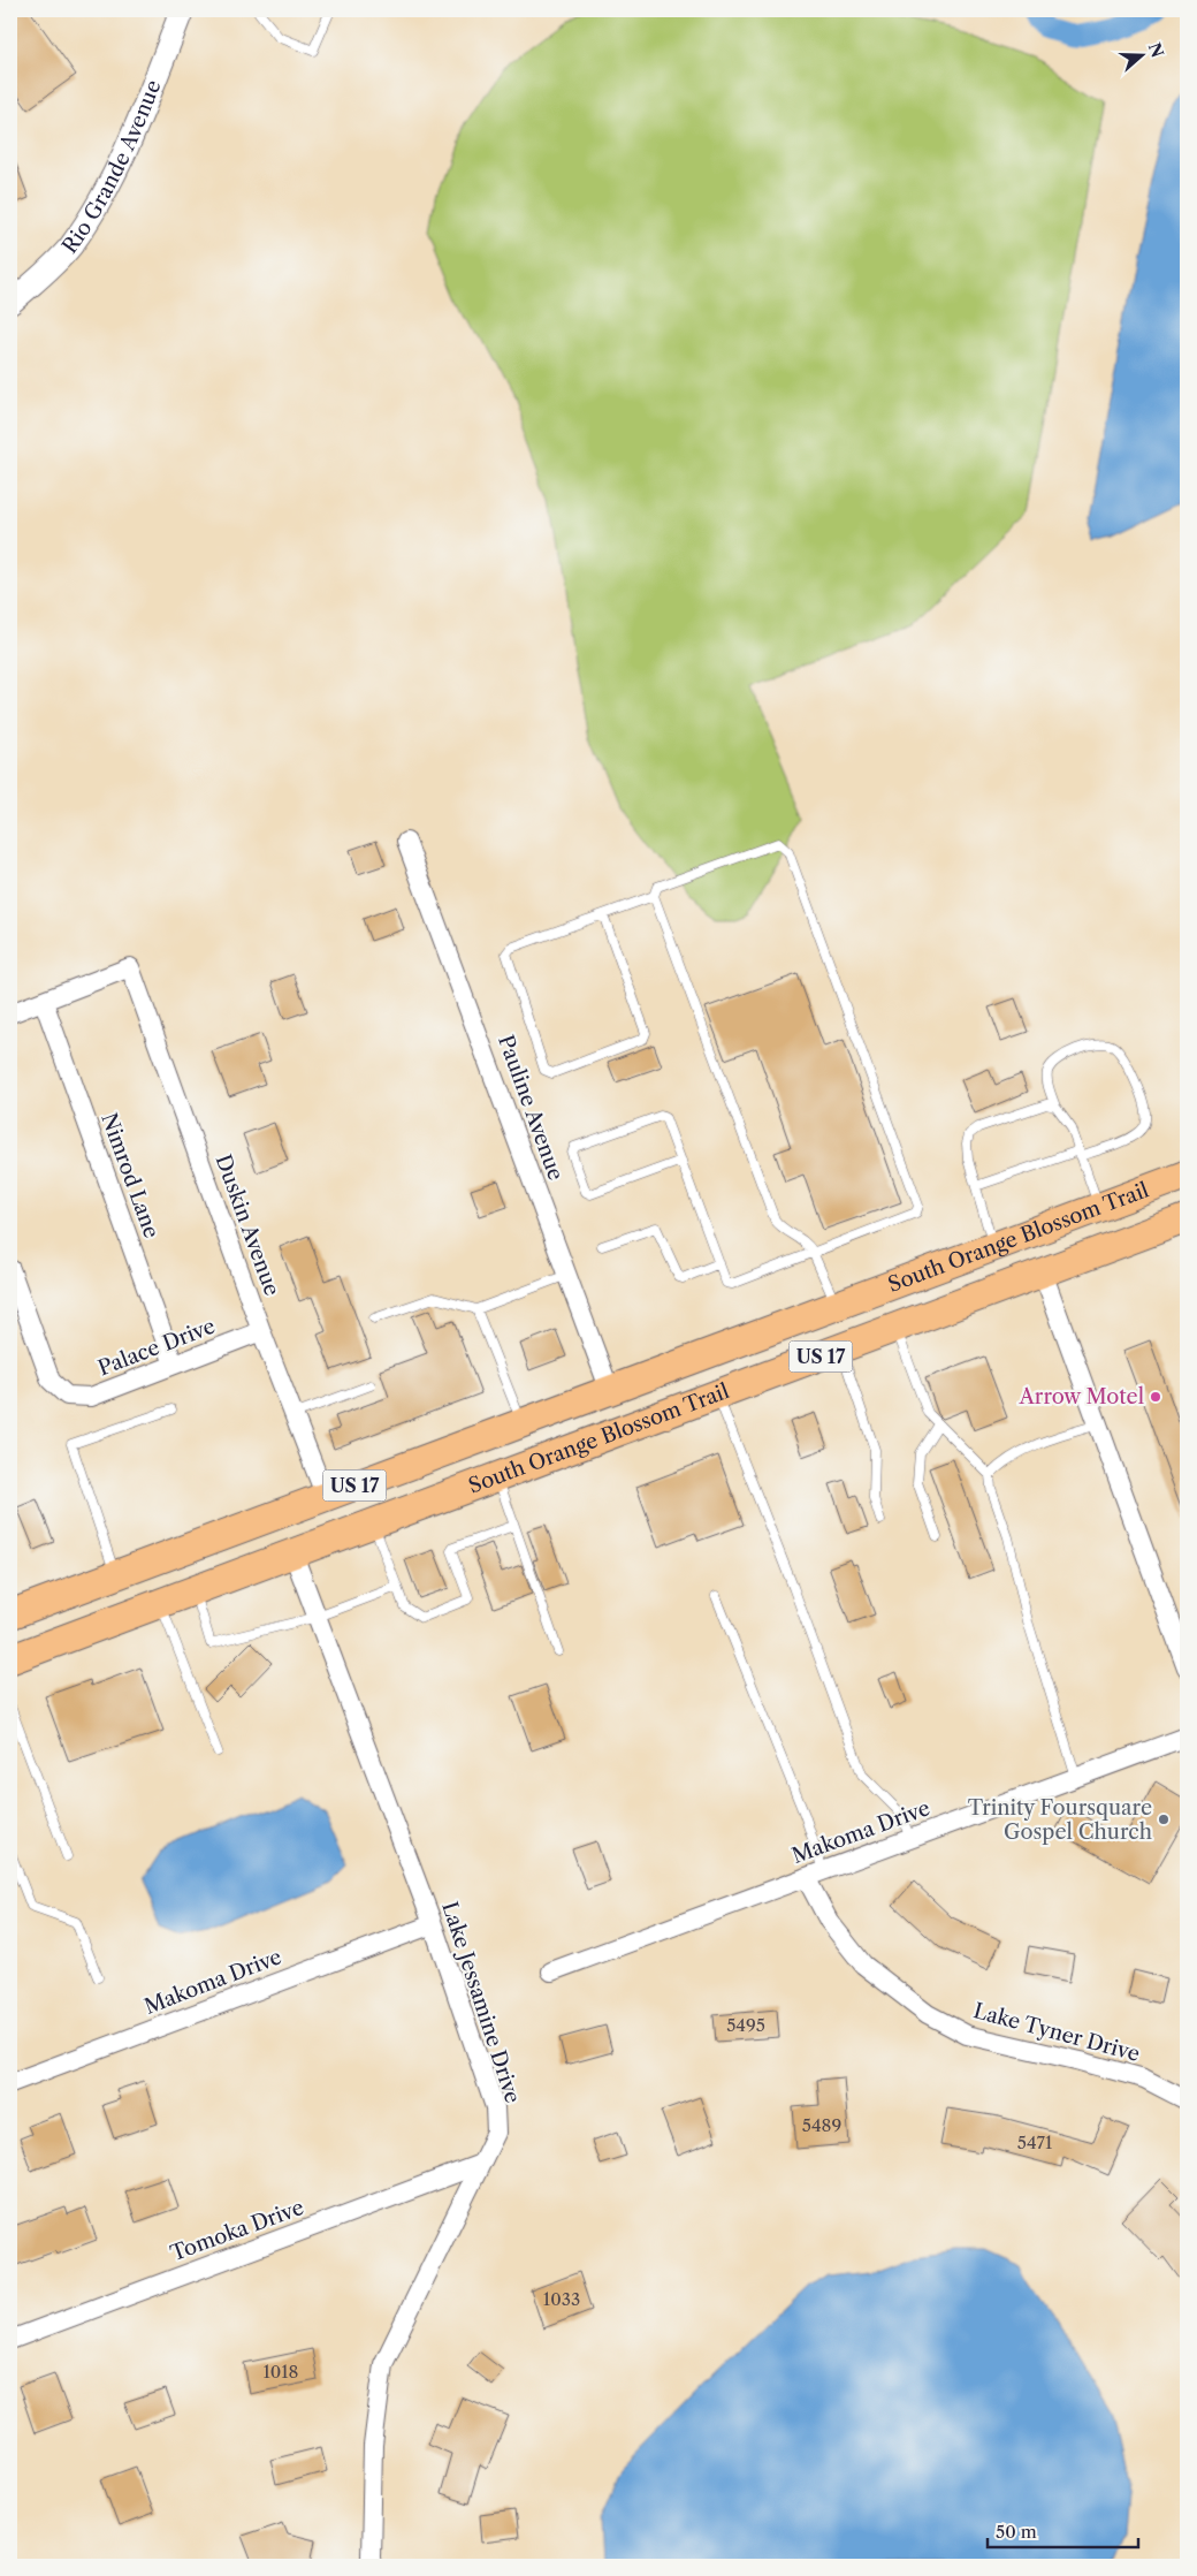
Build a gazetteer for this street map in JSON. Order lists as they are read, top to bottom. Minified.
{"streets":{"main road":["South Orange Blossom Trail","US 17"],"street":["Rio Grande Avenue","Pauline Avenue","Nimrod Lane","Duskin Avenue","Palace Drive","Makoma Drive","Lake Jessamine Drive","Lake Tyner Drive","Tomoka Drive"]},"crossings":[["Pauline Avenue","South Orange Blossom Trail"],["Nimrod Lane","Duskin Avenue"],["Nimrod Lane","Palace Drive"],["Duskin Avenue","South Orange Blossom Trail"],["Duskin Avenue","Palace Drive"],["South Orange Blossom Trail","Lake Jessamine Drive"],["Makoma Drive","Lake Jessamine Drive"],["Makoma Drive","Lake Tyner Drive"],["Lake Jessamine Drive","Tomoka Drive"]],"places":["Arrow Motel","Trinity Foursquare Gospel Church"],"house_numbers":["5495","5489","5471","1033","1018"],"scale_bar":"50 m","north":"right"}
